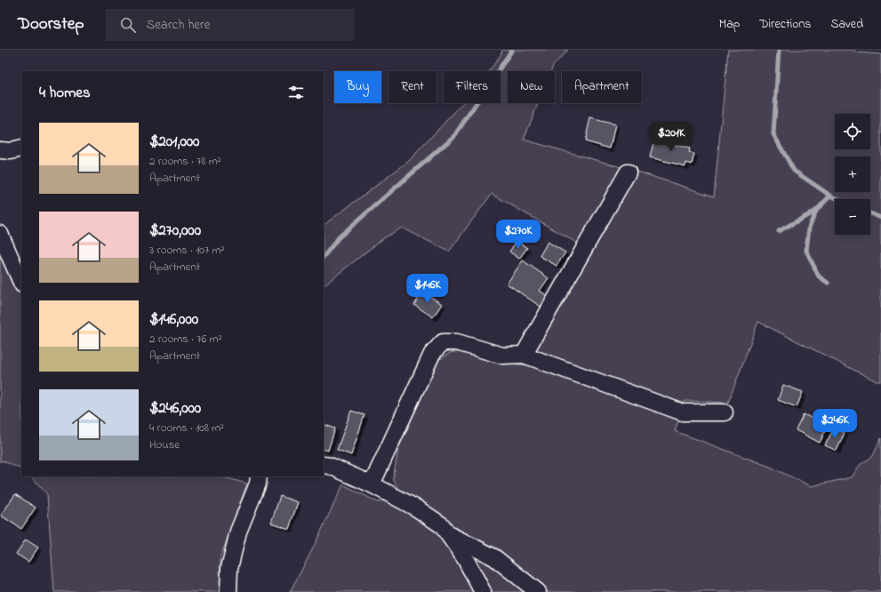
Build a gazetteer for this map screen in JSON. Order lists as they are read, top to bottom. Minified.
{"page":{"header":"Doorstep","search":"Search here","nav":["Map","Directions","Saved"],"chip":["Buy","Rent","Filters","New","Apartment"],"heading":"4 homes","map_buttons":["+","−"],"list":[{"name":"$201,000","note":"2 rooms · 78 m² · Apartment"},{"name":"$270,000","note":"3 rooms · 107 m² · Apartment"},{"name":"$146,000","note":"2 rooms · 76 m² · Apartment"},{"name":"$246,000","note":"4 rooms · 108 m² · House"}],"price":["$201K","$270K","$146K","$246K"]}}
